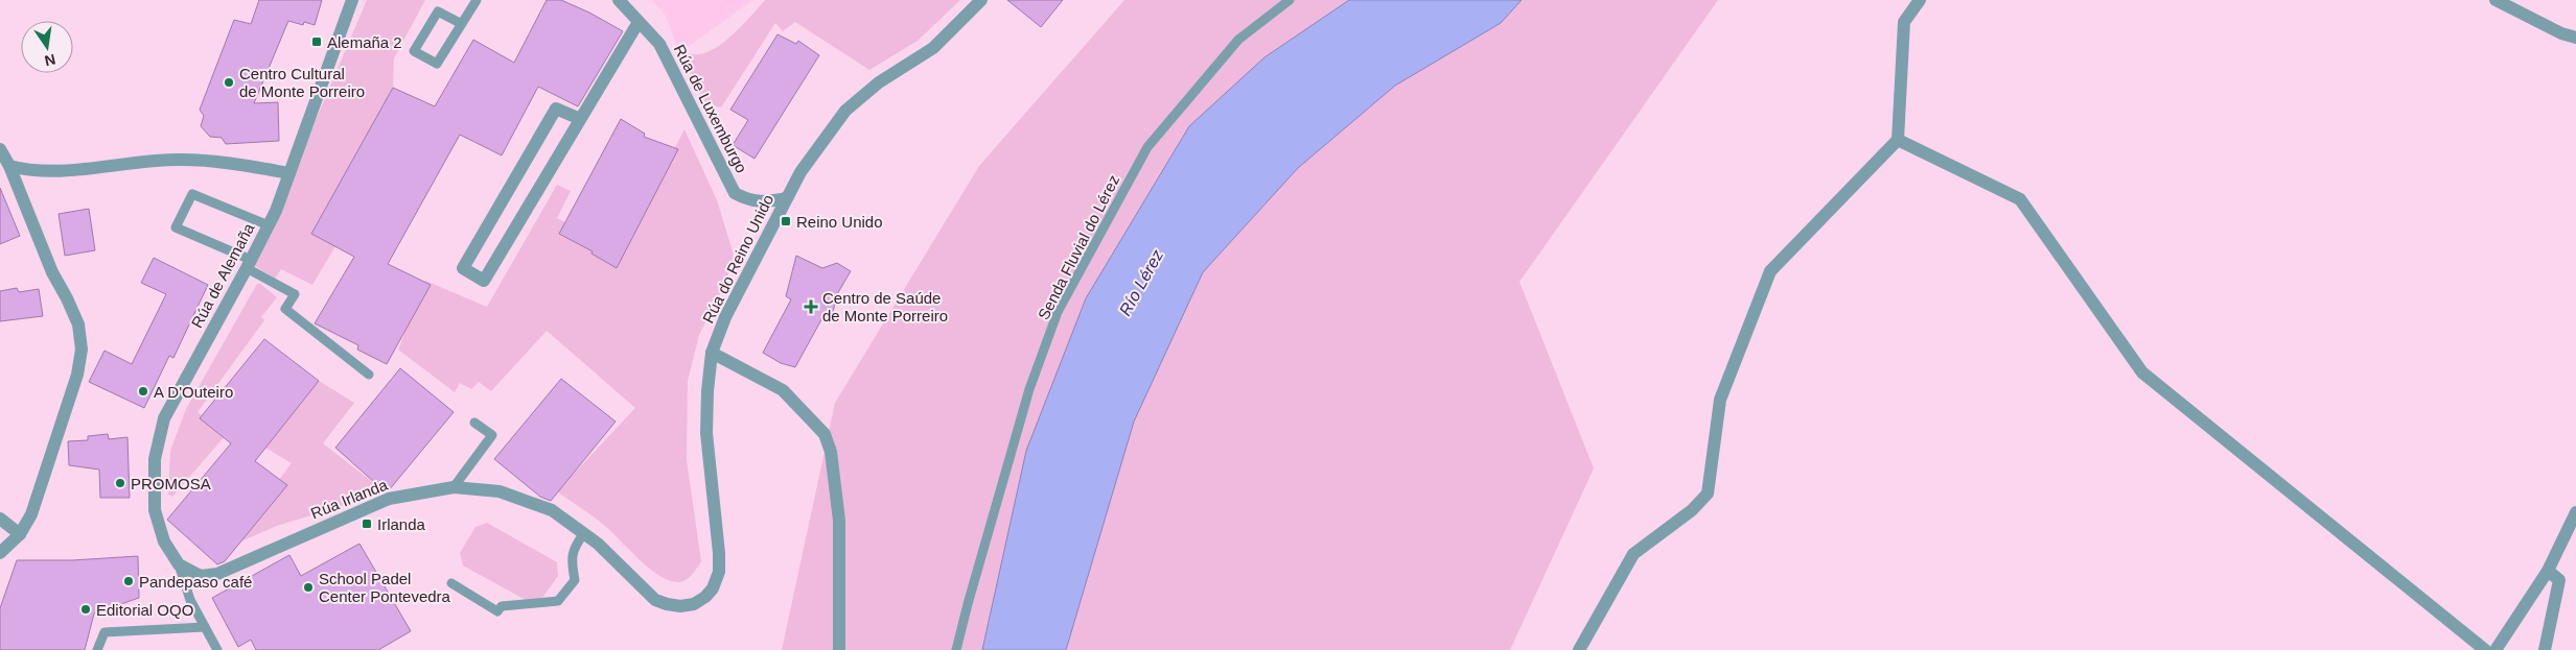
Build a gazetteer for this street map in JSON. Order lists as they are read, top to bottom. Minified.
{"streets":{"street":["Rúa de Luxemburgo","Rúa do Reino Unido","Rúa de Alemaña","Rúa Irlanda"],"lane":["Senda Fluvial do Lérez"]},"crossings":[["Rúa de Luxemburgo","Rúa do Reino Unido"],["Rúa do Reino Unido","Rúa Irlanda"],["Rúa de Alemaña","Rúa Irlanda"]],"water":["Río Lérez"],"places":{"transit":["Alemaña 2","Reino Unido","Irlanda"],"other":["Centro Cultural de Monte Porreiro","A D'Outeiro","PROMOSA","Pandepaso café","School Padel Center Pontevedra","Editorial OQO"],"health":["Centro de Saúde de Monte Porreiro"]},"north":"bottom"}
